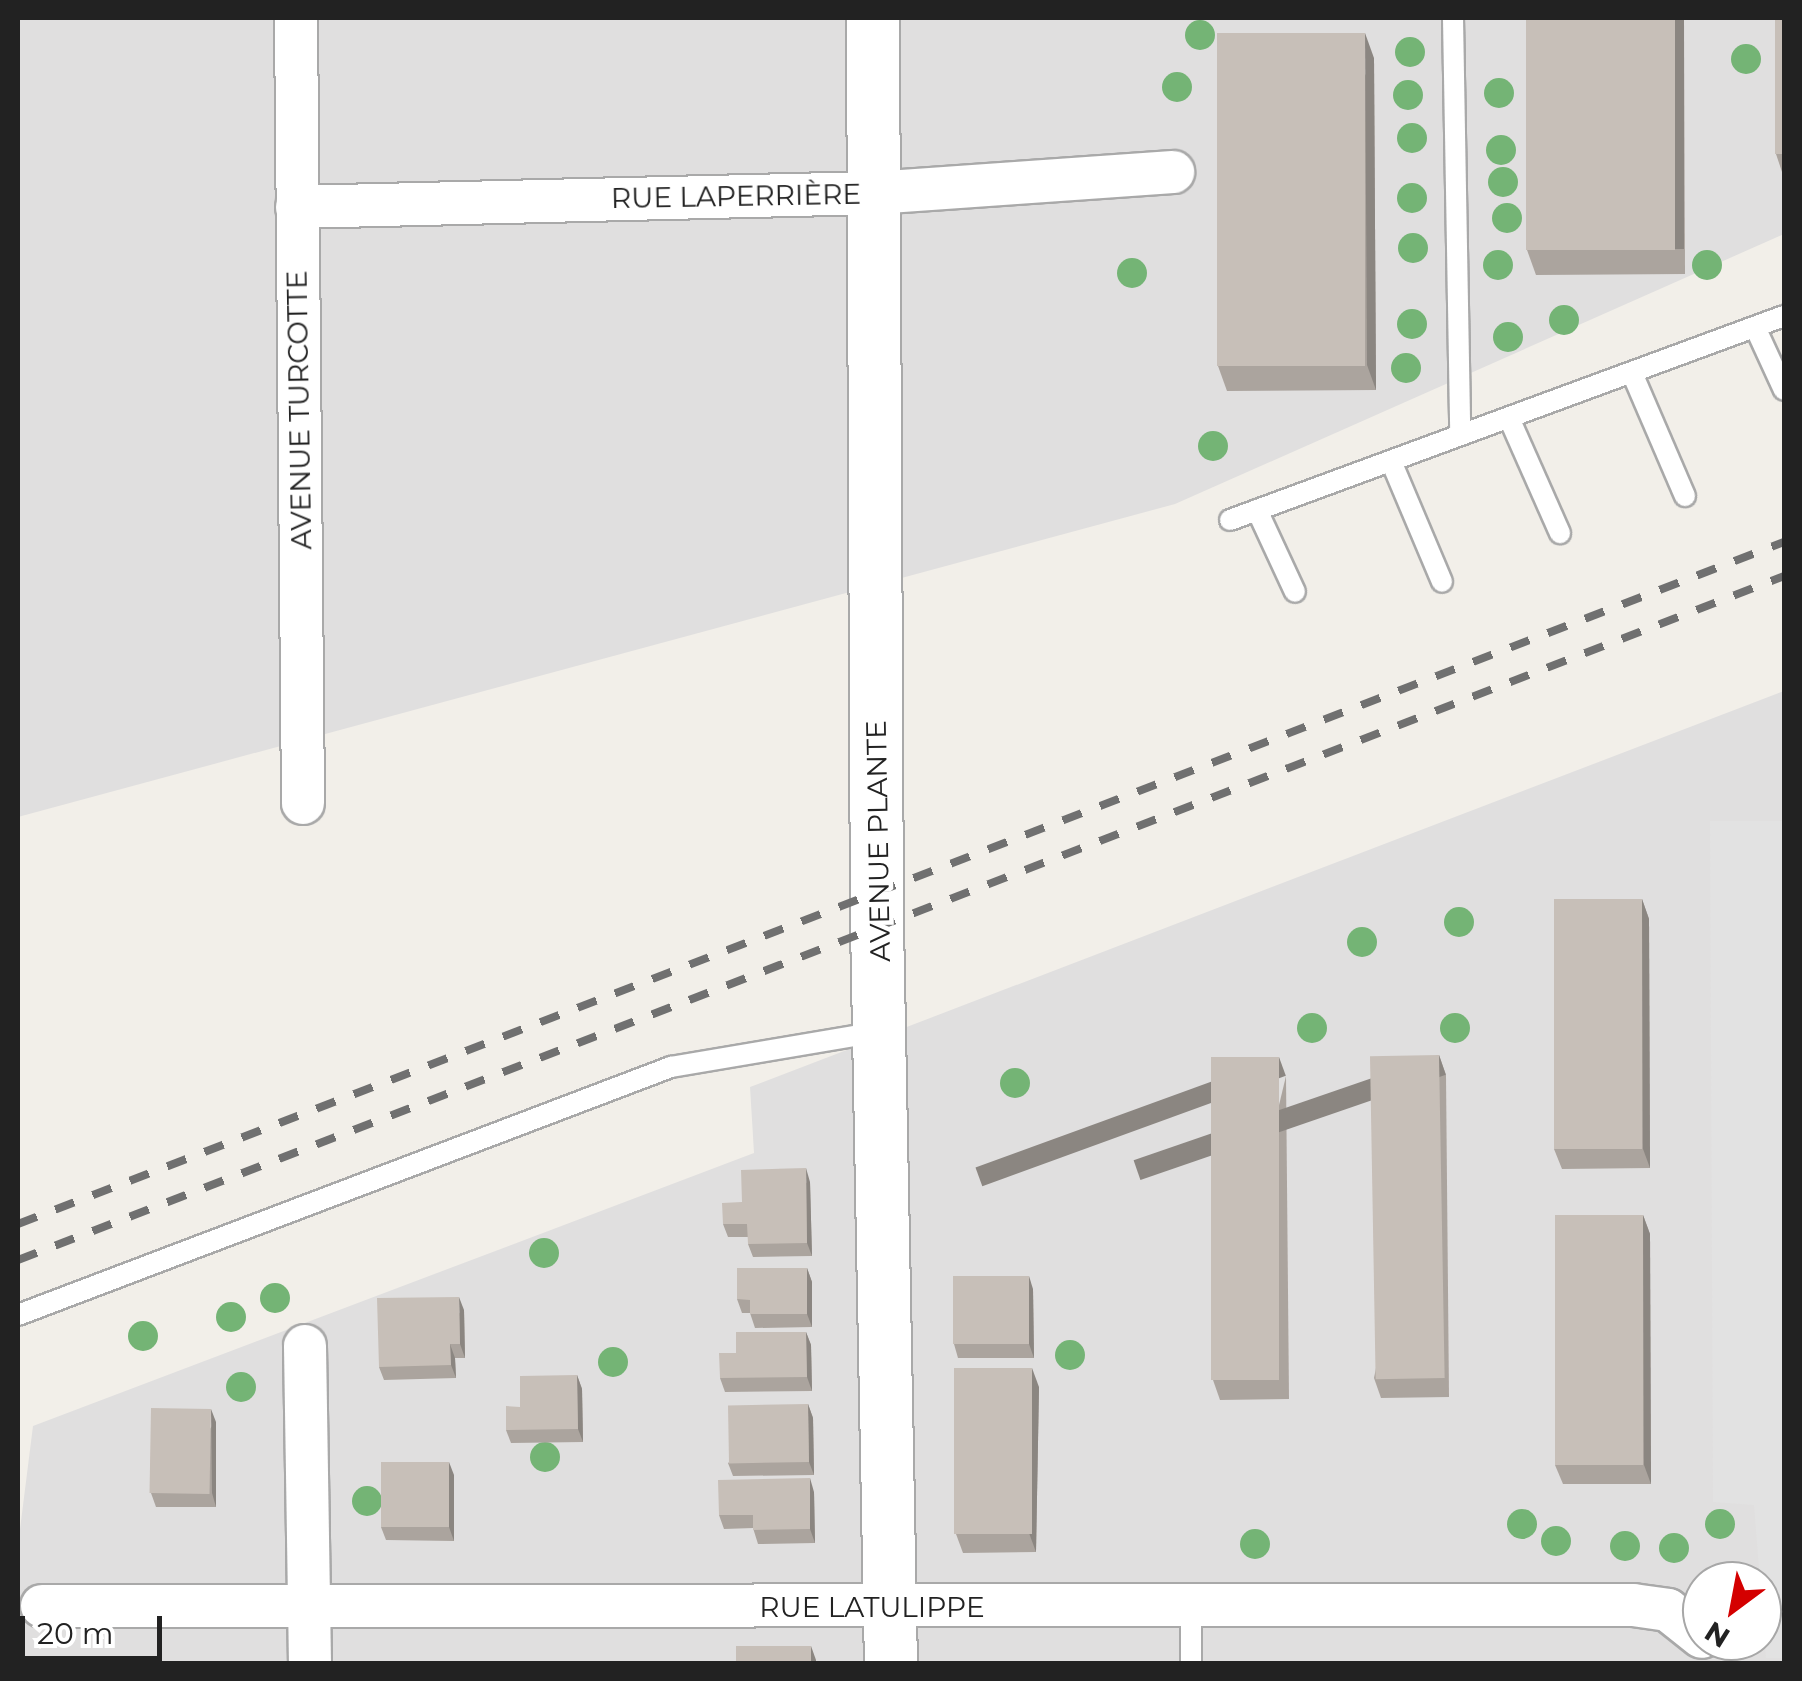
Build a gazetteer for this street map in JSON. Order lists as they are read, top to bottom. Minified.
{"streets":{"street":["RUE LAPERRIÈRE","AVENUE TURCOTTE","AVENUE PLANTE","RUE LATULIPPE"]},"crossings":[["RUE LAPERRIÈRE","AVENUE TURCOTTE"],["RUE LAPERRIÈRE","AVENUE PLANTE"],["AVENUE PLANTE","RUE LATULIPPE"]],"scale_bar":"20 m","north":"bottom left"}
